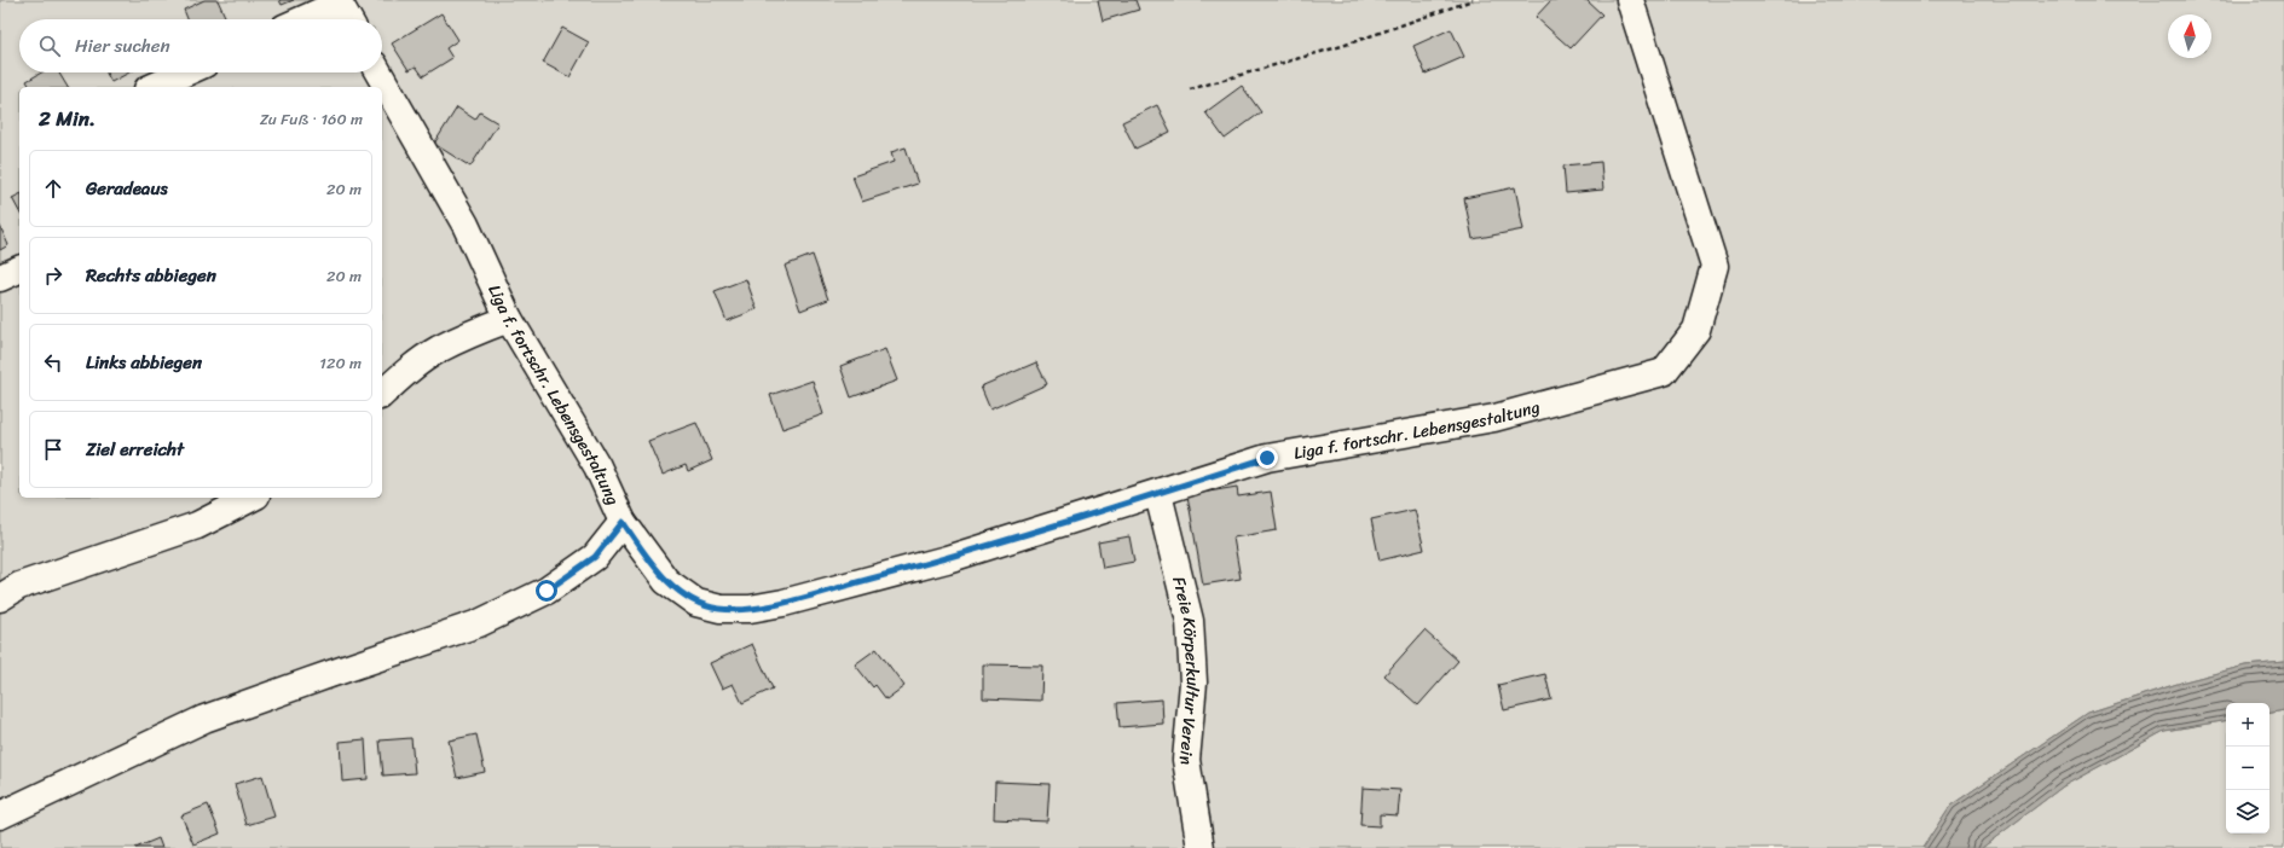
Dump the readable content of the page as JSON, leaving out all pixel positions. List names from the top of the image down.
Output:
{
  "streets": {
    "lane": ["Liga f. fortschr. Lebensgestaltung", "Freie Körperkultur Verein"]
  },
  "crossings": [
    ["Liga f. fortschr. Lebensgestaltung", "Freie Körperkultur Verein"]
  ],
  "north": "top",
  "page": {
    "search": "Hier suchen",
    "heading": ["2 Min.", "Zu Fuß · 160 m"],
    "list": [
      ["Geradeaus", "20 m"],
      ["Rechts abbiegen", "20 m"],
      ["Links abbiegen", "120 m"],
      "Ziel erreicht"
    ],
    "map_buttons": ["+", "−"]
  }
}
